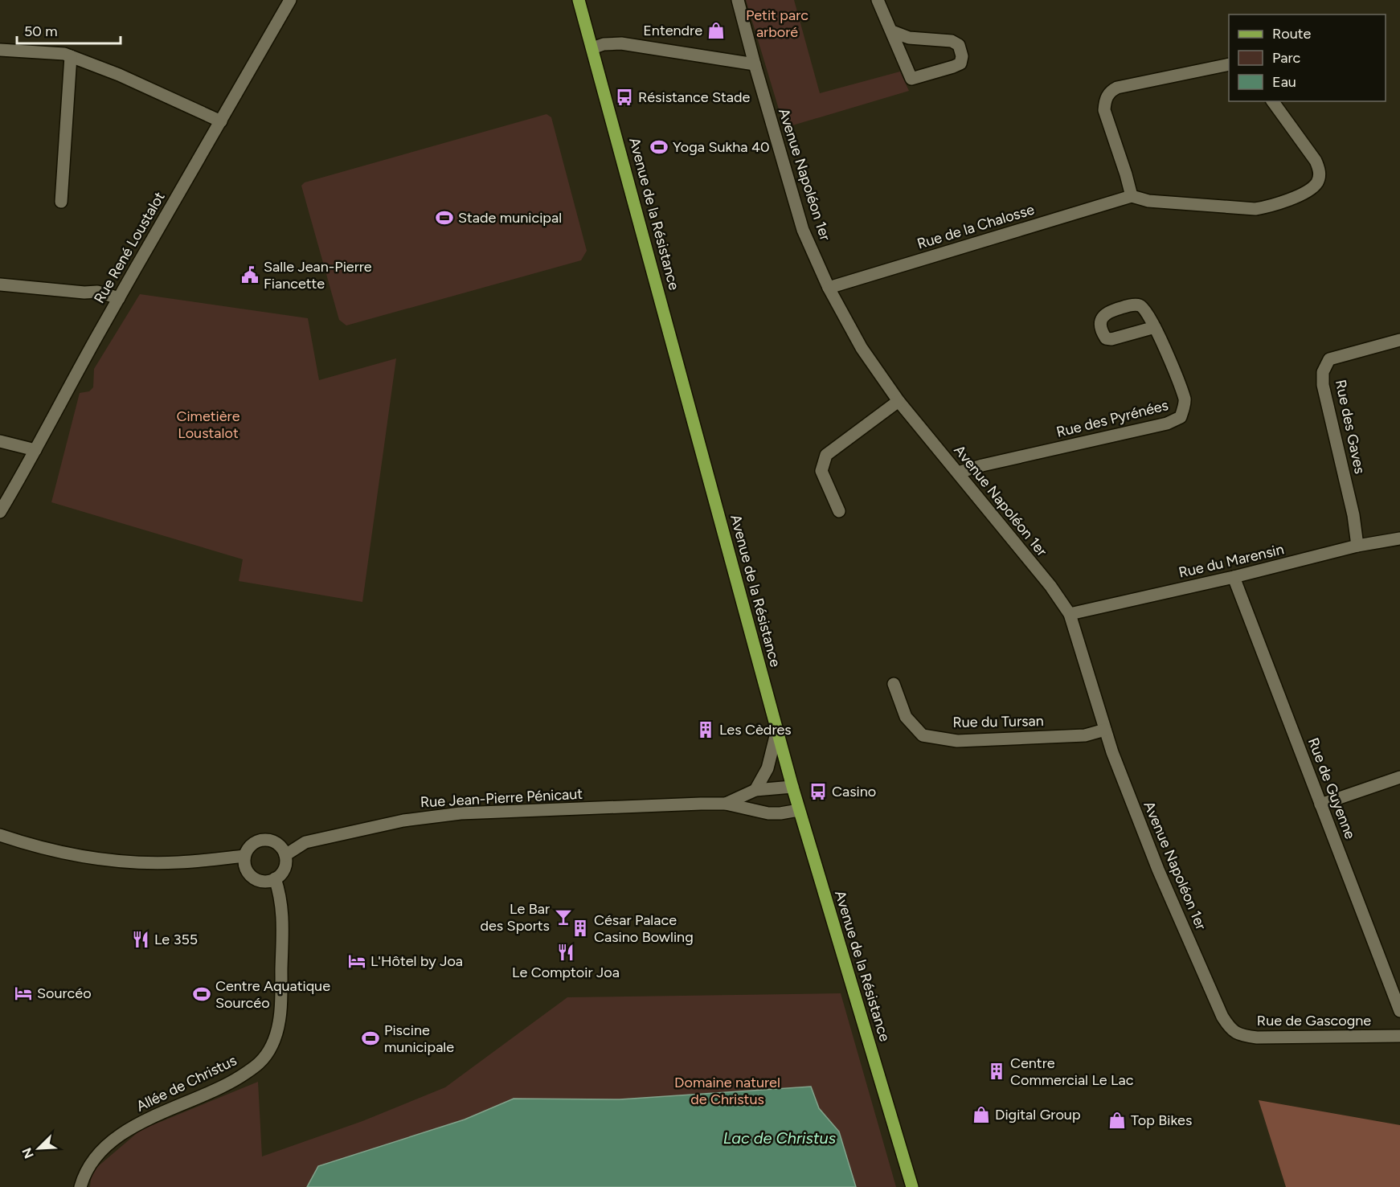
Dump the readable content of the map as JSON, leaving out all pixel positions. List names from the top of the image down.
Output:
{
  "streets": {
    "main road": ["Avenue de la Résistance"],
    "street": [
      "Avenue Napoléon 1er",
      "Rue de la Chalosse",
      "Rue René Loustalot",
      "Rue des Pyrénées",
      "Rue des Gaves",
      "Rue du Marensin",
      "Rue du Tursan",
      "Rue de Guyenne",
      "Rue Jean-Pierre Pénicaut",
      "Rue de Gascogne",
      "Allée de Christus"
    ]
  },
  "crossings": [
    ["Avenue Napoléon 1er", "Rue de la Chalosse"],
    ["Avenue Napoléon 1er", "Rue des Pyrénées"],
    ["Avenue Napoléon 1er", "Rue du Marensin"],
    ["Avenue Napoléon 1er", "Rue du Tursan"],
    ["Avenue Napoléon 1er", "Rue de Gascogne"],
    ["Avenue de la Résistance", "Rue Jean-Pierre Pénicaut"],
    ["Rue des Gaves", "Rue du Marensin"],
    ["Rue du Marensin", "Rue de Guyenne"],
    ["Rue Jean-Pierre Pénicaut", "Allée de Christus"]
  ],
  "water": ["Lac de Christus"],
  "parks": ["Petit parc arboré", "Cimetière Loustalot", "Domaine naturel de Christus"],
  "places": {
    "shop": ["Entendre", "Digital Group", "Top Bikes"],
    "bus stop": ["Résistance Stade", "Casino"],
    "sports": [
      "Yoga Sukha 40",
      "Stade municipal",
      "Centre Aquatique Sourcéo",
      "Piscine municipale"
    ],
    "public building": ["Salle Jean-Pierre Fiancette"],
    "building": ["Les Cèdres", "César Palace Casino Bowling", "Centre Commercial Le Lac"],
    "bar": ["Le Bar des Sports"],
    "restaurant": ["Le 355", "Le Comptoir Joa"],
    "hotel": ["L'Hôtel by Joa", "Sourcéo"]
  },
  "legend": ["Route", "Parc", "Eau"],
  "scale_bar": "50 m",
  "north": "bottom left"
}
